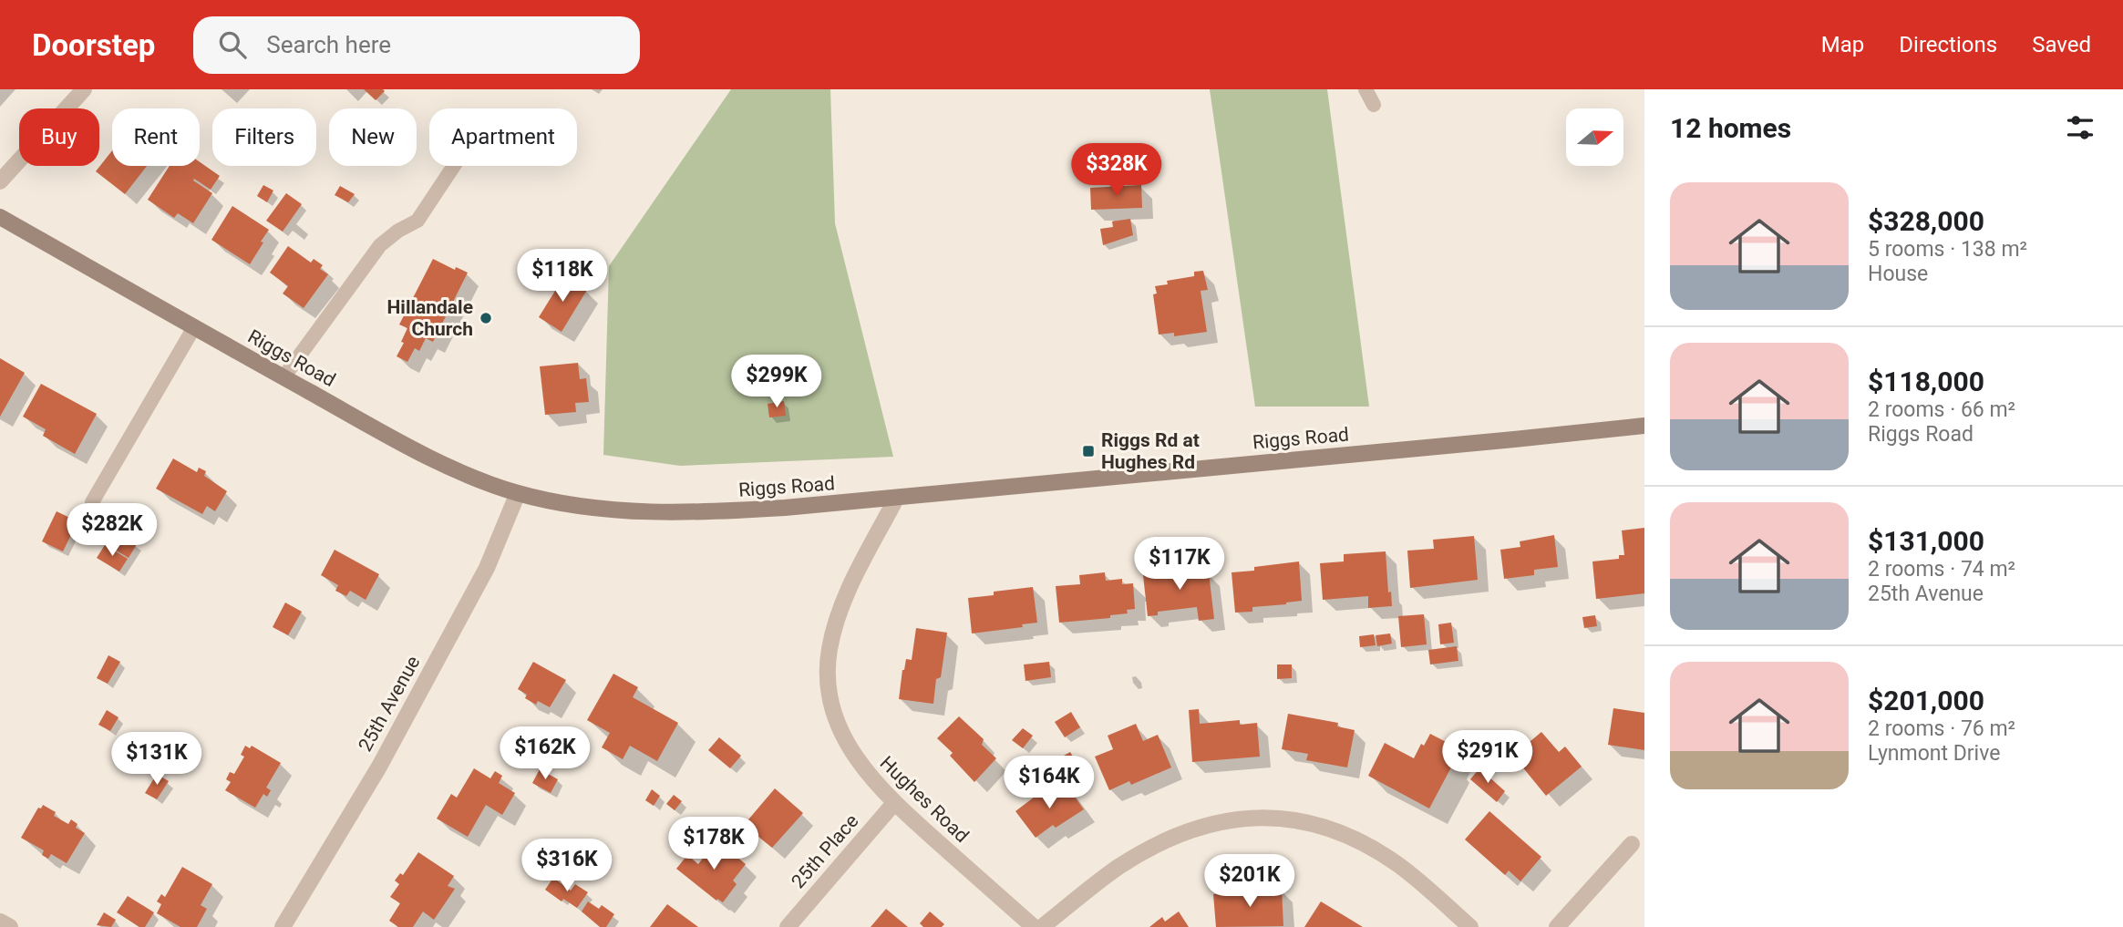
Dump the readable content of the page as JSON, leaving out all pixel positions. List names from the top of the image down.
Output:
{
  "streets": {
    "main road": ["Riggs Road"],
    "street": ["25th Avenue", "Hughes Road", "25th Place"]
  },
  "crossings": [
    ["Riggs Road", "25th Avenue"],
    ["Riggs Road", "Hughes Road"],
    ["Hughes Road", "25th Place"]
  ],
  "places": {
    "other": ["Hillandale Church"],
    "transit": ["Riggs Rd at Hughes Rd"]
  },
  "north": "right",
  "page": {
    "header": "Doorstep",
    "search": "Search here",
    "nav": ["Map", "Directions", "Saved"],
    "heading": "12 homes",
    "chip": [
      "Buy",
      "Rent",
      "Filters",
      "New",
      "Apartment"
    ],
    "price": [
      "$328K",
      "$118K",
      "$299K",
      "$282K",
      "$117K",
      "$162K",
      "$291K",
      "$131K",
      "$164K",
      "$178K",
      "$316K",
      "$201K"
    ],
    "list": [
      {
        "name": "$328,000",
        "note": "5 rooms · 138 m² · House"
      },
      {
        "name": "$118,000",
        "note": "2 rooms · 66 m² · Riggs Road"
      },
      {
        "name": "$131,000",
        "note": "2 rooms · 74 m² · 25th Avenue"
      },
      {
        "name": "$201,000",
        "note": "2 rooms · 76 m² · Lynmont Drive"
      }
    ]
  }
}
